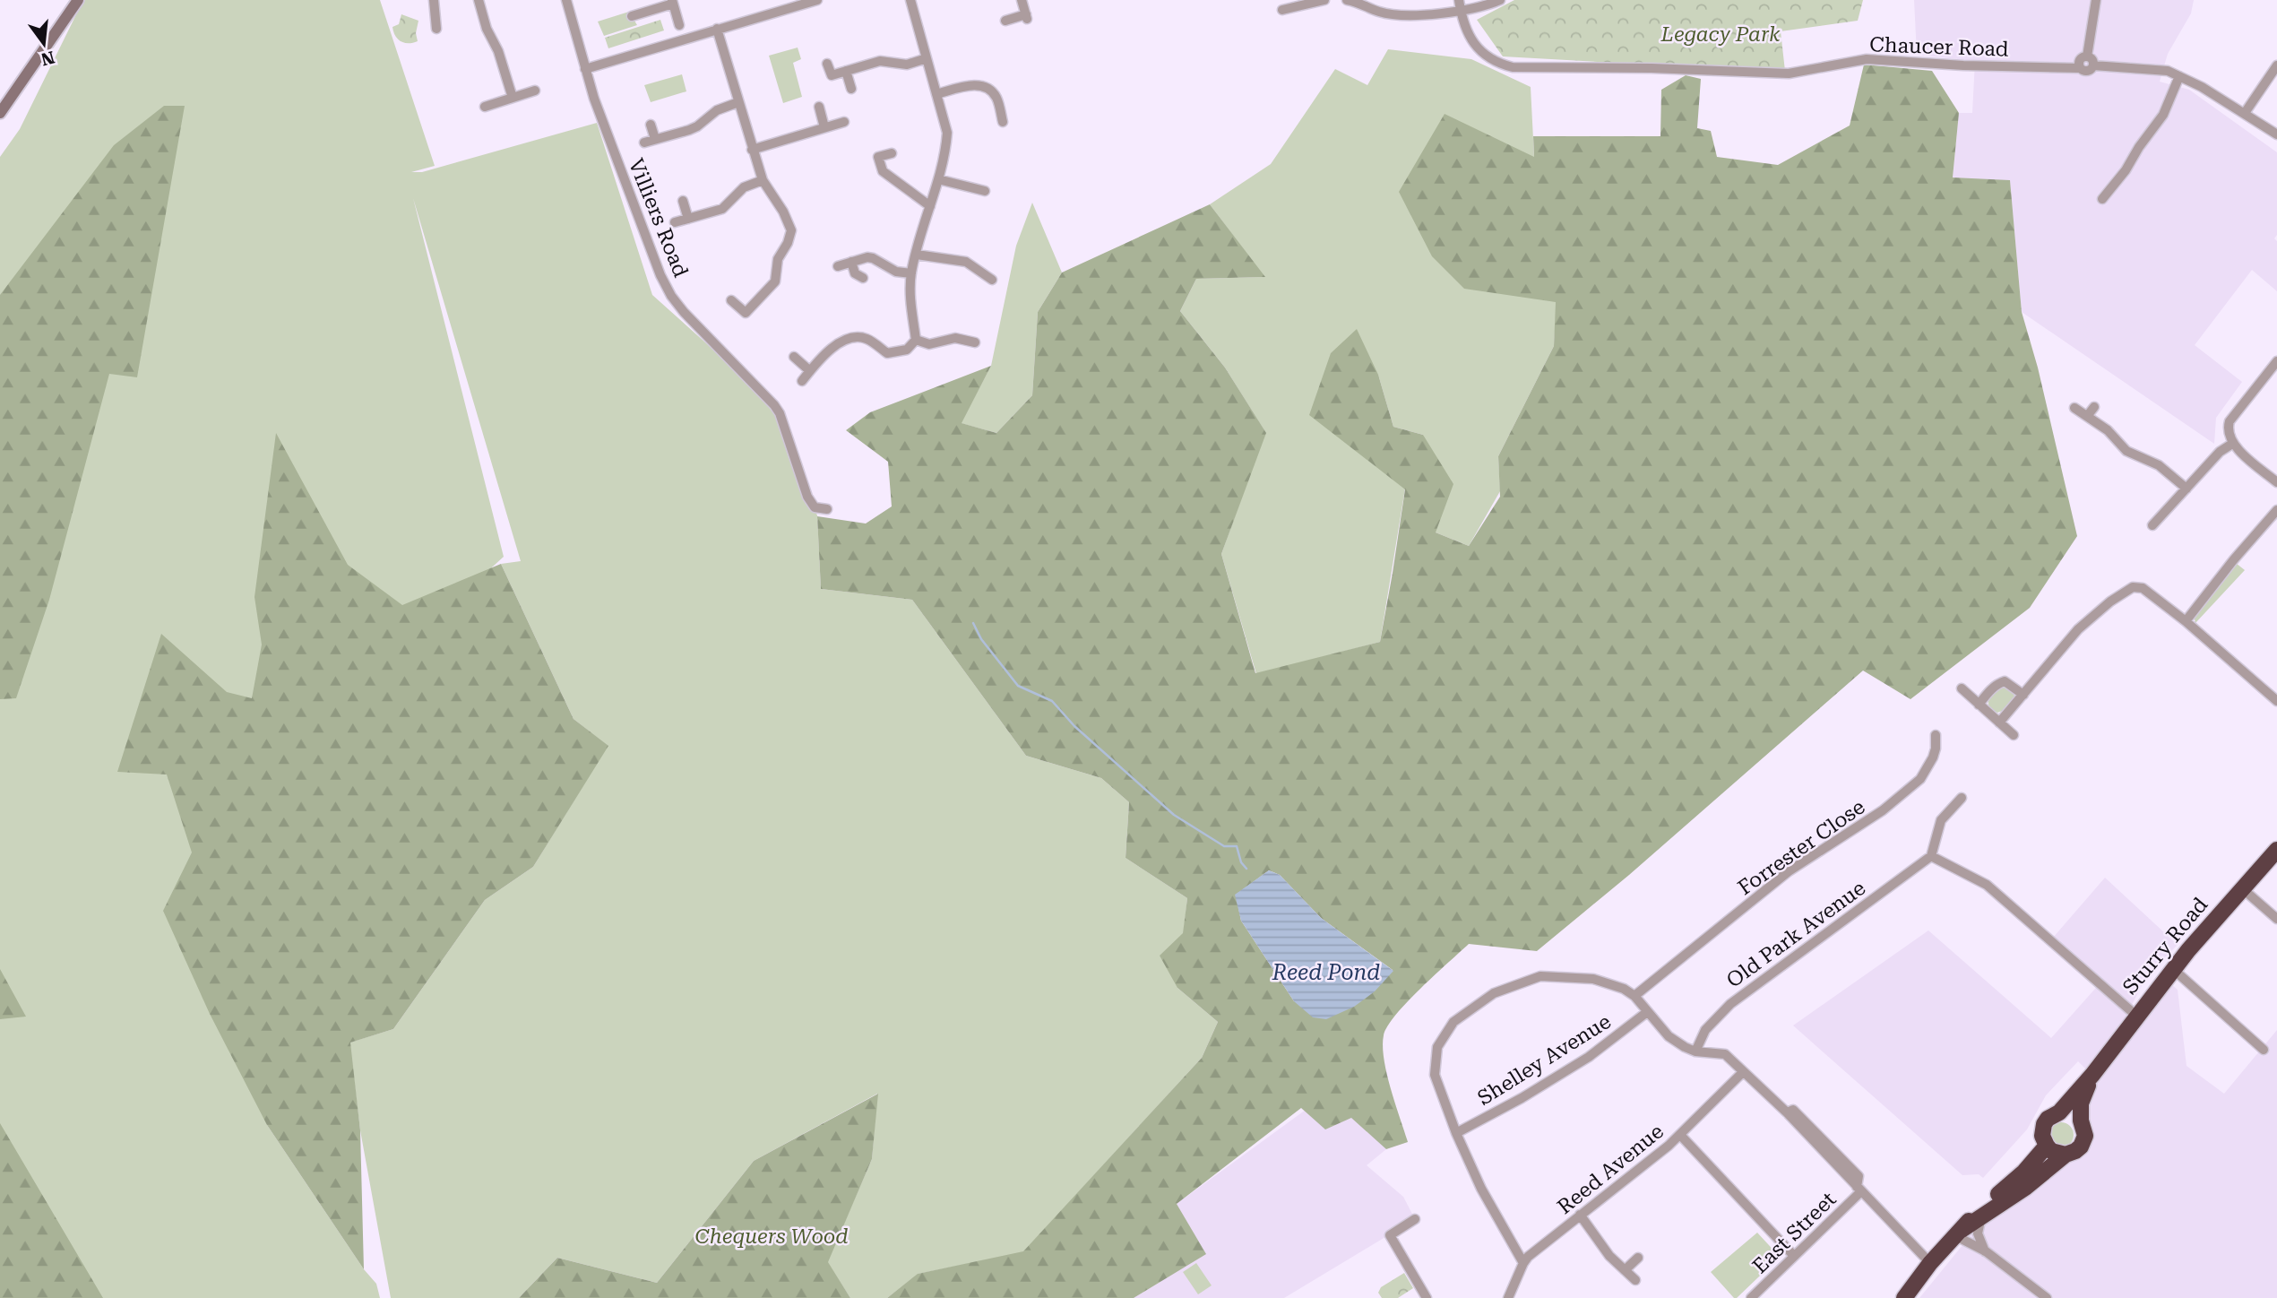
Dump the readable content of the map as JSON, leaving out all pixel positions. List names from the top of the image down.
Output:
{
  "streets": {
    "highway": ["Sturry Road"],
    "street": [
      "Chaucer Road",
      "Villiers Road",
      "Forrester Close",
      "Old Park Avenue",
      "Shelley Avenue",
      "Reed Avenue",
      "East Street"
    ]
  },
  "water": ["Reed Pond"],
  "parks": ["Legacy Park", "Chequers Wood"],
  "north": "bottom"
}
